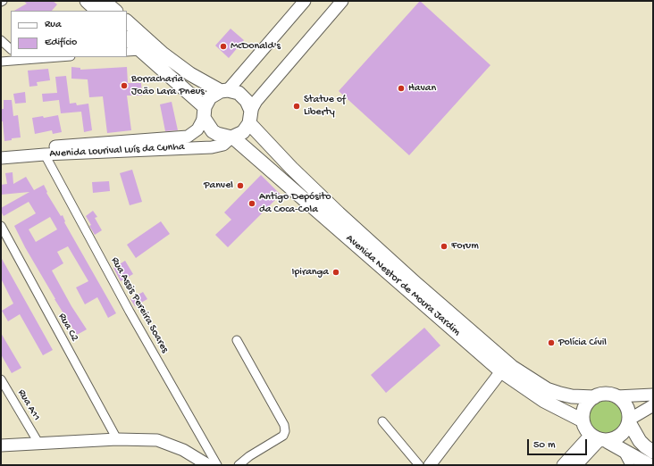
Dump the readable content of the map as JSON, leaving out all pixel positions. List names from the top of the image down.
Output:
{
  "streets": {
    "main road": ["Avenida Nestor de Moura Jardim"],
    "street": [
      "Avenida Lourival Luís da Cunha",
      "Rua Assis Pereira Soares",
      "Rua C2",
      "Rua A11"
    ]
  },
  "crossings": [
    ["Avenida Lourival Luís da Cunha", "Avenida Nestor de Moura Jardim"],
    ["Avenida Lourival Luís da Cunha", "Rua Assis Pereira Soares"]
  ],
  "places": [
    "McDonald's",
    "Borracharia João Lara Pneus",
    "Havan",
    "Statue of Liberty",
    "Panvel",
    "Antigo Depósito da Coca-Cola",
    "Forum",
    "Ipiranga",
    "Polícia Cívil"
  ],
  "legend": ["Rua", "Edifício"],
  "scale_bar": "50 m"
}
